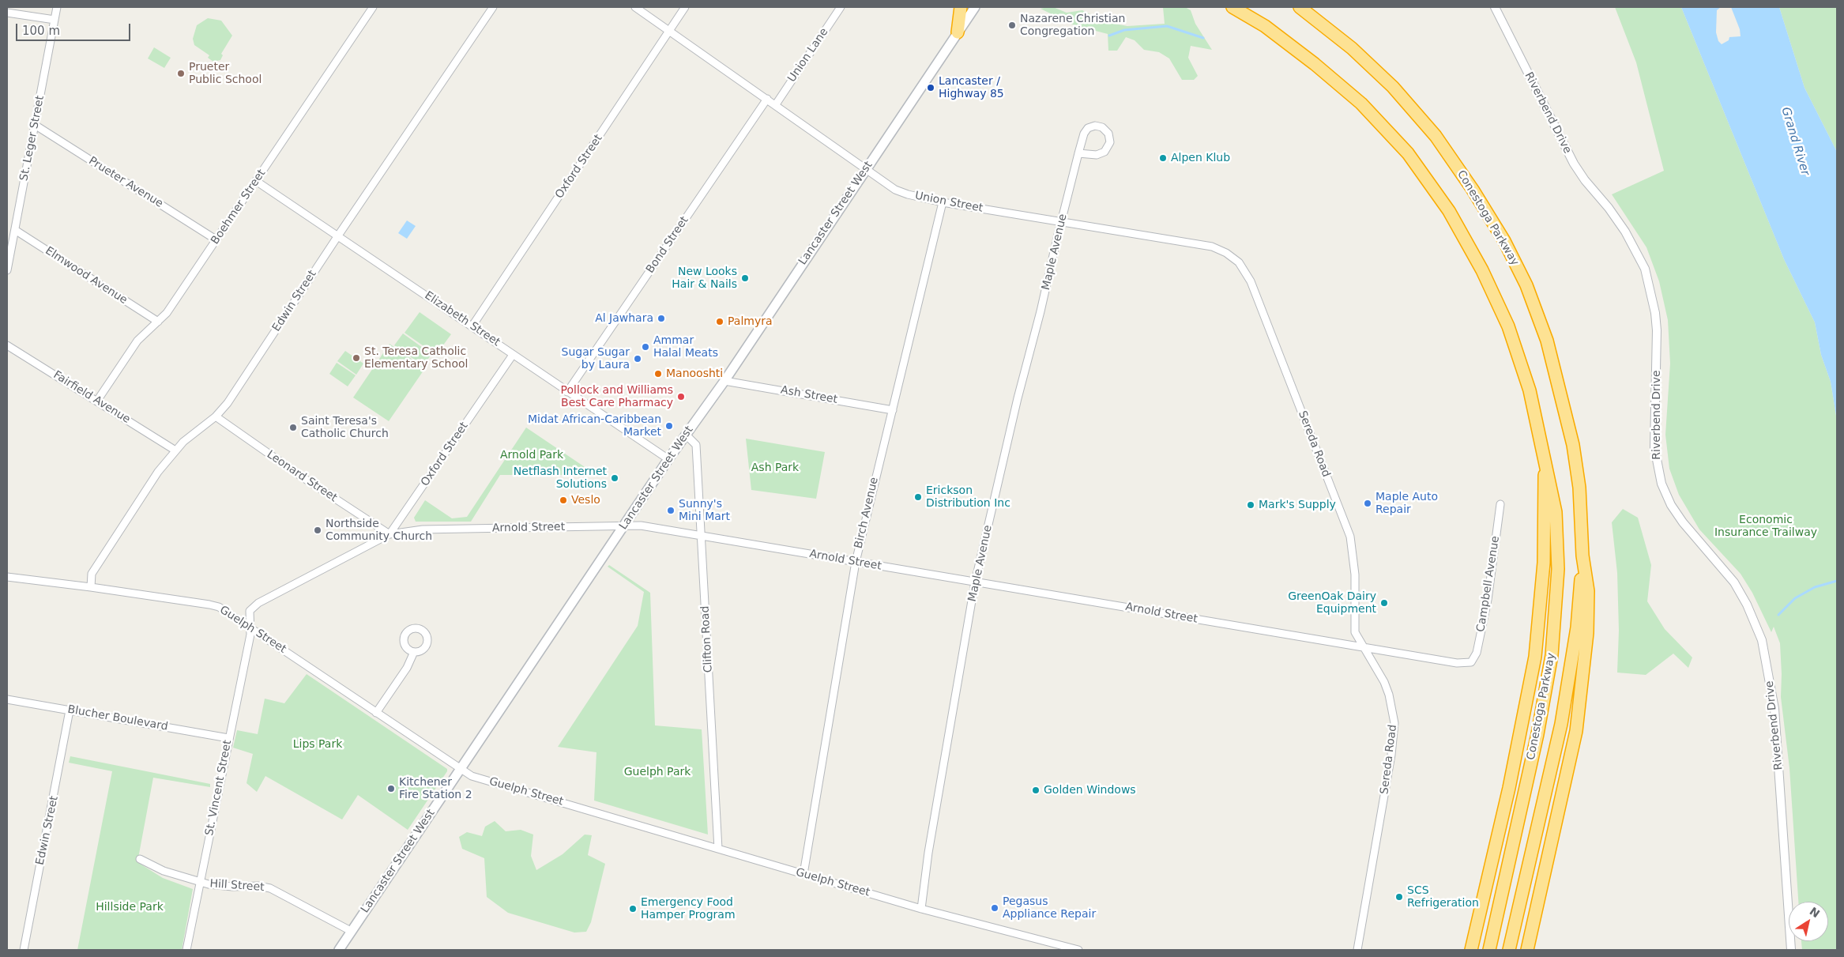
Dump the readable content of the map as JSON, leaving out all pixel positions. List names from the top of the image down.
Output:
{
  "streets": {
    "highway": ["Conestoga Parkway"],
    "main road": ["Lancaster Street West"],
    "street": [
      "Union Lane",
      "Riverbend Drive",
      "St. Leger Street",
      "Oxford Street",
      "Prueter Avenue",
      "Union Street",
      "Boehmer Street",
      "Bond Street",
      "Maple Avenue",
      "Elmwood Avenue",
      "Edwin Street",
      "Elizabeth Street",
      "Ash Street",
      "Fairfield Avenue",
      "Sereda Road",
      "Leonard Street",
      "Birch Avenue",
      "Arnold Street",
      "Campbell Avenue",
      "Guelph Street",
      "Clifton Road",
      "Blucher Boulevard",
      "St. Vincent Street",
      "Hill Street"
    ]
  },
  "crossings": [
    ["Union Lane", "Union Street"],
    ["St. Leger Street", "Prueter Avenue"],
    ["St. Leger Street", "Elmwood Avenue"],
    ["Oxford Street", "Union Street"],
    ["Oxford Street", "Elizabeth Street"],
    ["Oxford Street", "Leonard Street"],
    ["Oxford Street", "Arnold Street"],
    ["Prueter Avenue", "Boehmer Street"],
    ["Union Street", "Lancaster Street West"],
    ["Union Street", "Bond Street"],
    ["Union Street", "Maple Avenue"],
    ["Union Street", "Sereda Road"],
    ["Union Street", "Birch Avenue"],
    ["Boehmer Street", "Elmwood Avenue"],
    ["Boehmer Street", "Elizabeth Street"],
    ["Boehmer Street", "Fairfield Avenue"],
    ["Lancaster Street West", "Elizabeth Street"],
    ["Lancaster Street West", "Ash Street"],
    ["Lancaster Street West", "Arnold Street"],
    ["Lancaster Street West", "Guelph Street"],
    ["Lancaster Street West", "Clifton Road"],
    ["Lancaster Street West", "Hill Street"],
    ["Bond Street", "Elizabeth Street"],
    ["Maple Avenue", "Arnold Street"],
    ["Maple Avenue", "Guelph Street"],
    ["Edwin Street", "Elizabeth Street"],
    ["Edwin Street", "Fairfield Avenue"],
    ["Edwin Street", "Leonard Street"],
    ["Edwin Street", "Guelph Street"],
    ["Edwin Street", "Blucher Boulevard"],
    ["Ash Street", "Birch Avenue"],
    ["Sereda Road", "Arnold Street"],
    ["Leonard Street", "Arnold Street"],
    ["Birch Avenue", "Arnold Street"],
    ["Birch Avenue", "Guelph Street"],
    ["Arnold Street", "Campbell Avenue"],
    ["Arnold Street", "Guelph Street"],
    ["Arnold Street", "Clifton Road"],
    ["Arnold Street", "St. Vincent Street"],
    ["Guelph Street", "Clifton Road"],
    ["Guelph Street", "St. Vincent Street"],
    ["Blucher Boulevard", "St. Vincent Street"],
    ["St. Vincent Street", "Hill Street"]
  ],
  "water": ["Grand River"],
  "parks": [
    "Arnold Park",
    "Ash Park",
    "Economic Insurance Trailway",
    "Lips Park",
    "Guelph Park",
    "Hillside Park"
  ],
  "places": [
    "Nazarene Christian Congregation",
    "Prueter Public School",
    "Lancaster / Highway 85",
    "Alpen Klub",
    "New Looks Hair & Nails",
    "Al Jawhara",
    "Palmyra",
    "Ammar Halal Meats",
    "St. Teresa Catholic Elementary School",
    "Sugar Sugar by Laura",
    "Manooshti",
    "Pollock and Williams Best Care Pharmacy",
    "Midat African-Caribbean Market",
    "Saint Teresa's Catholic Church",
    "Netflash Internet Solutions",
    "Erickson Distribution Inc",
    "Veslo",
    "Maple Auto Repair",
    "Mark's Supply",
    "Sunny's Mini Mart",
    "Northside Community Church",
    "GreenOak Dairy Equipment",
    "Kitchener Fire Station 2",
    "Golden Windows",
    "SCS Refrigeration",
    "Pegasus Appliance Repair",
    "Emergency Food Hamper Program"
  ],
  "scale_bar": "100 m",
  "north": "top right"
}
